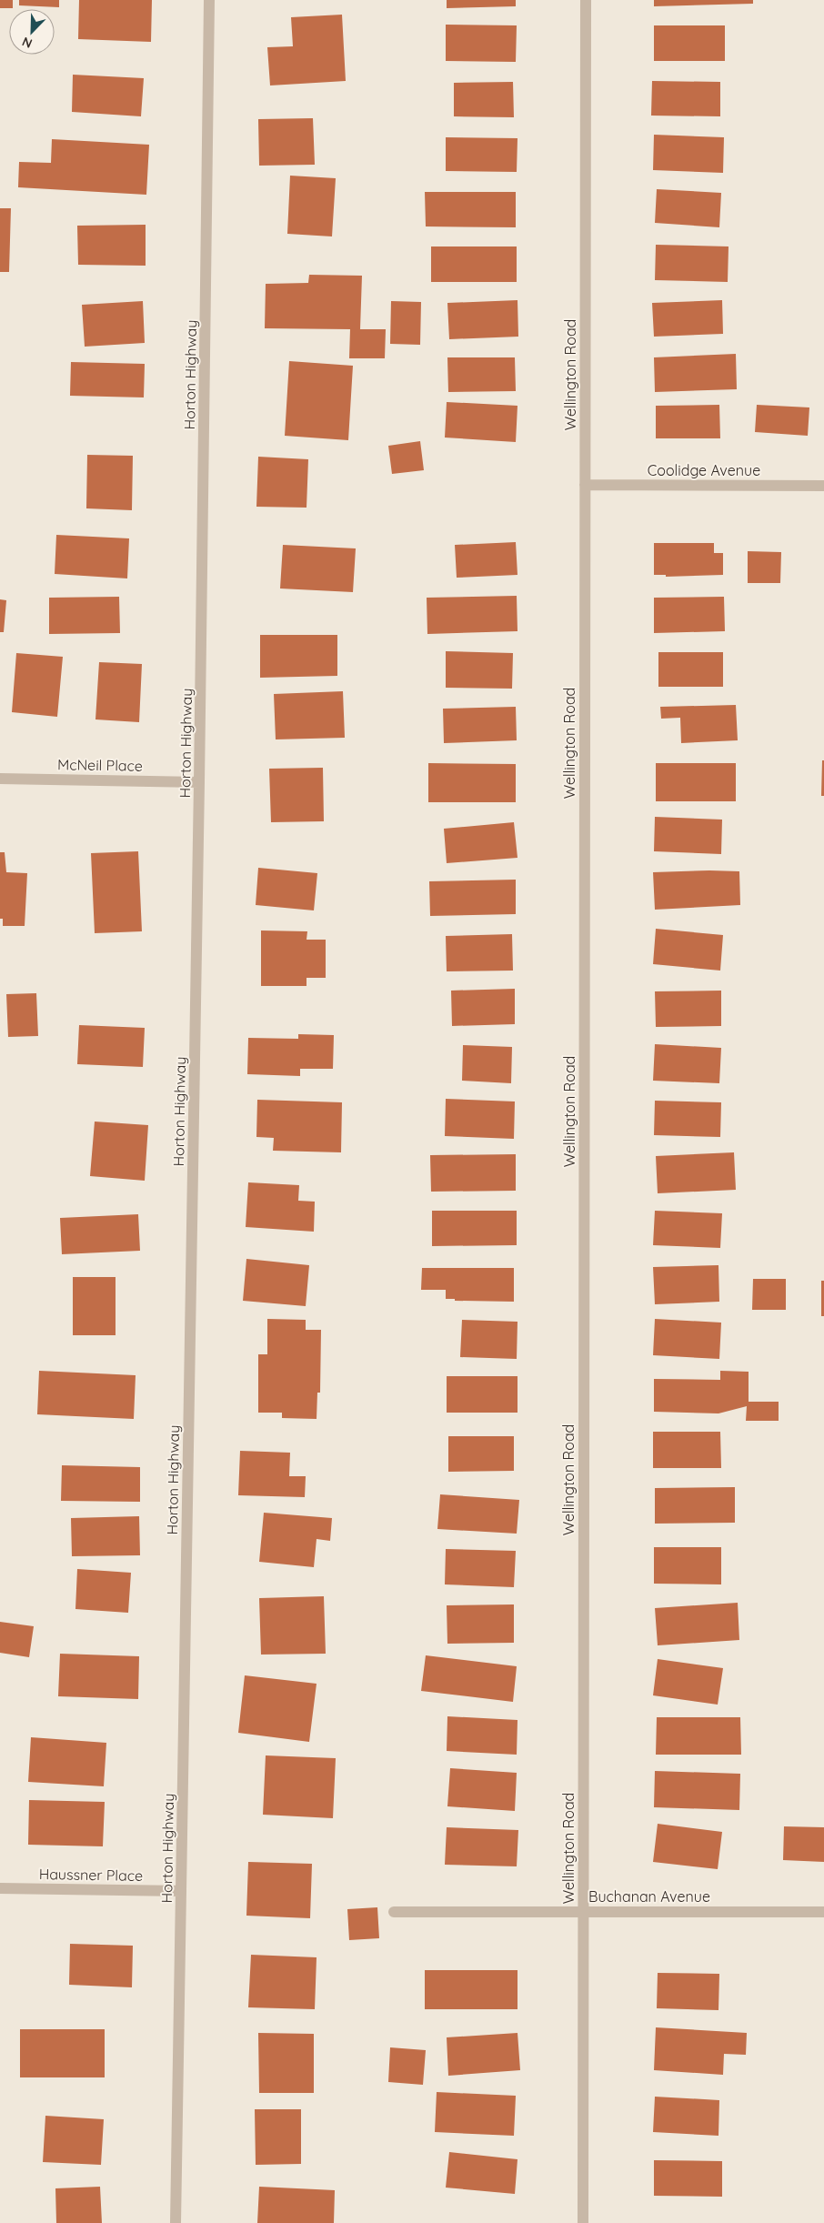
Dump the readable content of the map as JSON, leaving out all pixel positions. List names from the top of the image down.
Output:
{
  "streets": {
    "street": [
      "Horton Highway",
      "Wellington Road",
      "Coolidge Avenue",
      "McNeil Place",
      "Haussner Place",
      "Buchanan Avenue"
    ]
  },
  "crossings": [
    ["Horton Highway", "McNeil Place"],
    ["Horton Highway", "Haussner Place"],
    ["Wellington Road", "Coolidge Avenue"],
    ["Wellington Road", "Buchanan Avenue"]
  ],
  "north": "bottom left"
}
